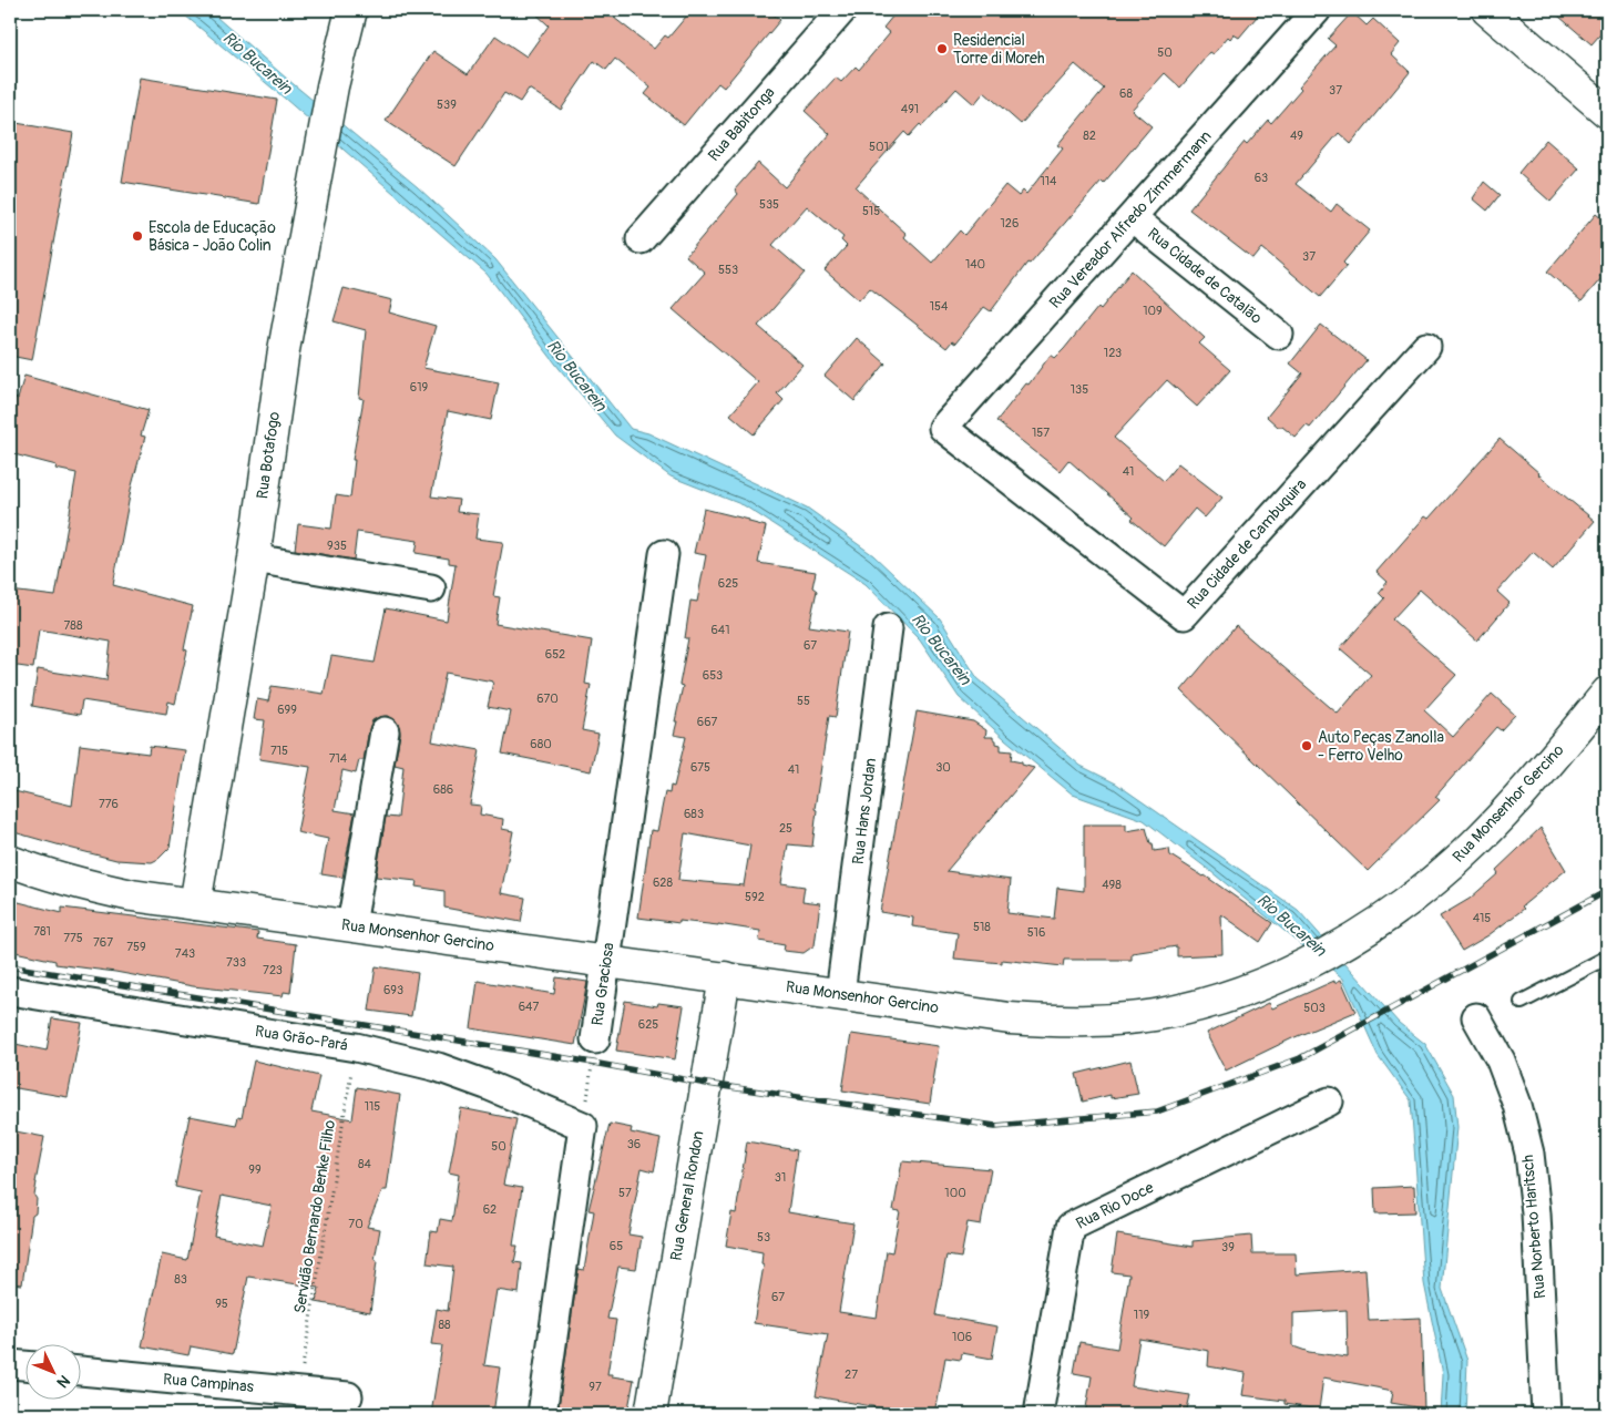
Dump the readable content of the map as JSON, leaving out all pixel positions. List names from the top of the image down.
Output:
{
  "streets": {
    "main road": ["Rua Botafogo", "Rua Monsenhor Gercino", "Rua General Rondon"],
    "street": [
      "Rua Babitonga",
      "Rua Vereador Alfredo Zimmermann",
      "Rua Cidade de Catalão",
      "Rua Cidade de Cambuquira",
      "Rua Hans Jordan",
      "Rua Graciosa",
      "Rua Grão-Pará",
      "Rua Rio Doce",
      "Rua Norberto Haritsch",
      "Rua Campinas"
    ],
    "path": ["Servidão Bernardo Benke Filho"]
  },
  "crossings": [
    ["Rua Vereador Alfredo Zimmermann", "Rua Cidade de Catalão"],
    ["Rua Vereador Alfredo Zimmermann", "Rua Cidade de Cambuquira"],
    ["Rua Botafogo", "Rua Monsenhor Gercino"],
    ["Rua Monsenhor Gercino", "Rua Hans Jordan"],
    ["Rua Monsenhor Gercino", "Rua Graciosa"],
    ["Rua Monsenhor Gercino", "Rua General Rondon"],
    ["Rua Graciosa", "Rua Grão-Pará"],
    ["Rua Grão-Pará", "Servidão Bernardo Benke Filho"],
    ["Servidão Bernardo Benke Filho", "Rua Campinas"]
  ],
  "water": ["Rio Bucarein"],
  "places": ["Residencial Torre di Moreh", "Escola de Educação Básica - João Colin", "Auto Peças Zanolla - Ferro Velho"],
  "house_numbers": [
    "50",
    "37",
    "68",
    "539",
    "491",
    "82",
    "49",
    "501",
    "63",
    "114",
    "535",
    "515",
    "126",
    "37",
    "140",
    "553",
    "154",
    "109",
    "123",
    "619",
    "135",
    "157",
    "41",
    "935",
    "625",
    "788",
    "641",
    "67",
    "652",
    "653",
    "670",
    "55",
    "699",
    "667",
    "680",
    "715",
    "714",
    "675",
    "30",
    "41",
    "686",
    "776",
    "683",
    "25",
    "628",
    "498",
    "592",
    "415",
    "518",
    "781",
    "516",
    "775",
    "767",
    "759",
    "743",
    "733",
    "723",
    "693",
    "647",
    "503",
    "625",
    "115",
    "36",
    "50",
    "84",
    "99",
    "31",
    "57",
    "100",
    "62",
    "70",
    "53",
    "65",
    "39",
    "83",
    "67",
    "95",
    "119",
    "88",
    "106",
    "27",
    "97"
  ],
  "north": "bottom right"
}
